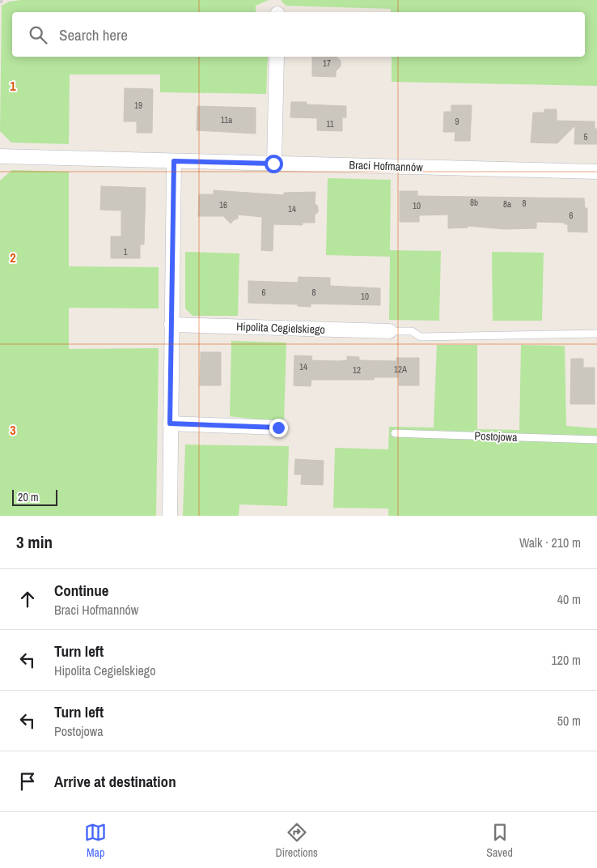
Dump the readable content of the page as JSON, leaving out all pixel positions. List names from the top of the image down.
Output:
{
  "streets": {
    "street": ["Braci Hofmannów", "Hipolita Cegielskiego"],
    "lane": ["Postojowa"]
  },
  "house_numbers": [
    "17",
    "19",
    "11a",
    "9",
    "11",
    "5",
    "8b",
    "8",
    "8a",
    "16",
    "10",
    "14",
    "6",
    "1",
    "6",
    "8",
    "10",
    "14",
    "12A",
    "12"
  ],
  "scale_bar": "20 m",
  "page": {
    "search": "Search here",
    "scale": "20 m",
    "heading": ["3 min", "Walk · 210 m"],
    "list": [
      ["Continue", "Braci Hofmannów", "40 m"],
      ["Turn left", "Hipolita Cegielskiego", "120 m"],
      ["Turn left", "Postojowa", "50 m"],
      "Arrive at destination"
    ],
    "nav": ["Map", "Directions", "Saved"]
  },
  "grid": {
    "rows": ["1", "2", "3"]
  }
}
